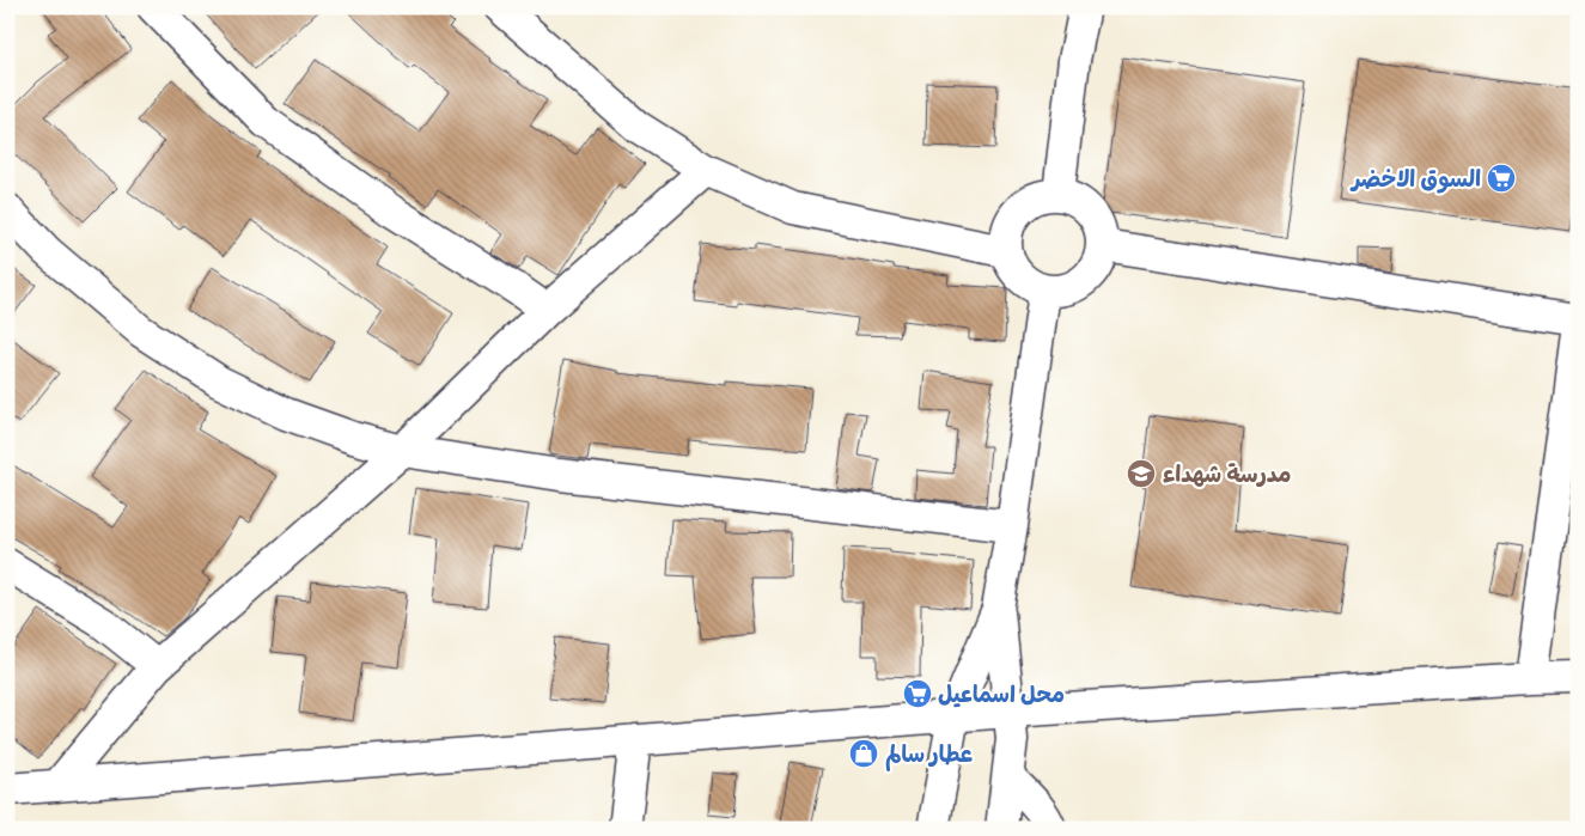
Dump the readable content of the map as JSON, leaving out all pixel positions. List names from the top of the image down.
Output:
{
  "places": {
    "supermarket": ["السوق الاخضر", "محل اسماعيل"],
    "school or university": ["مدرسة شهداء"],
    "shop": ["عطار سالم"]
  }
}
